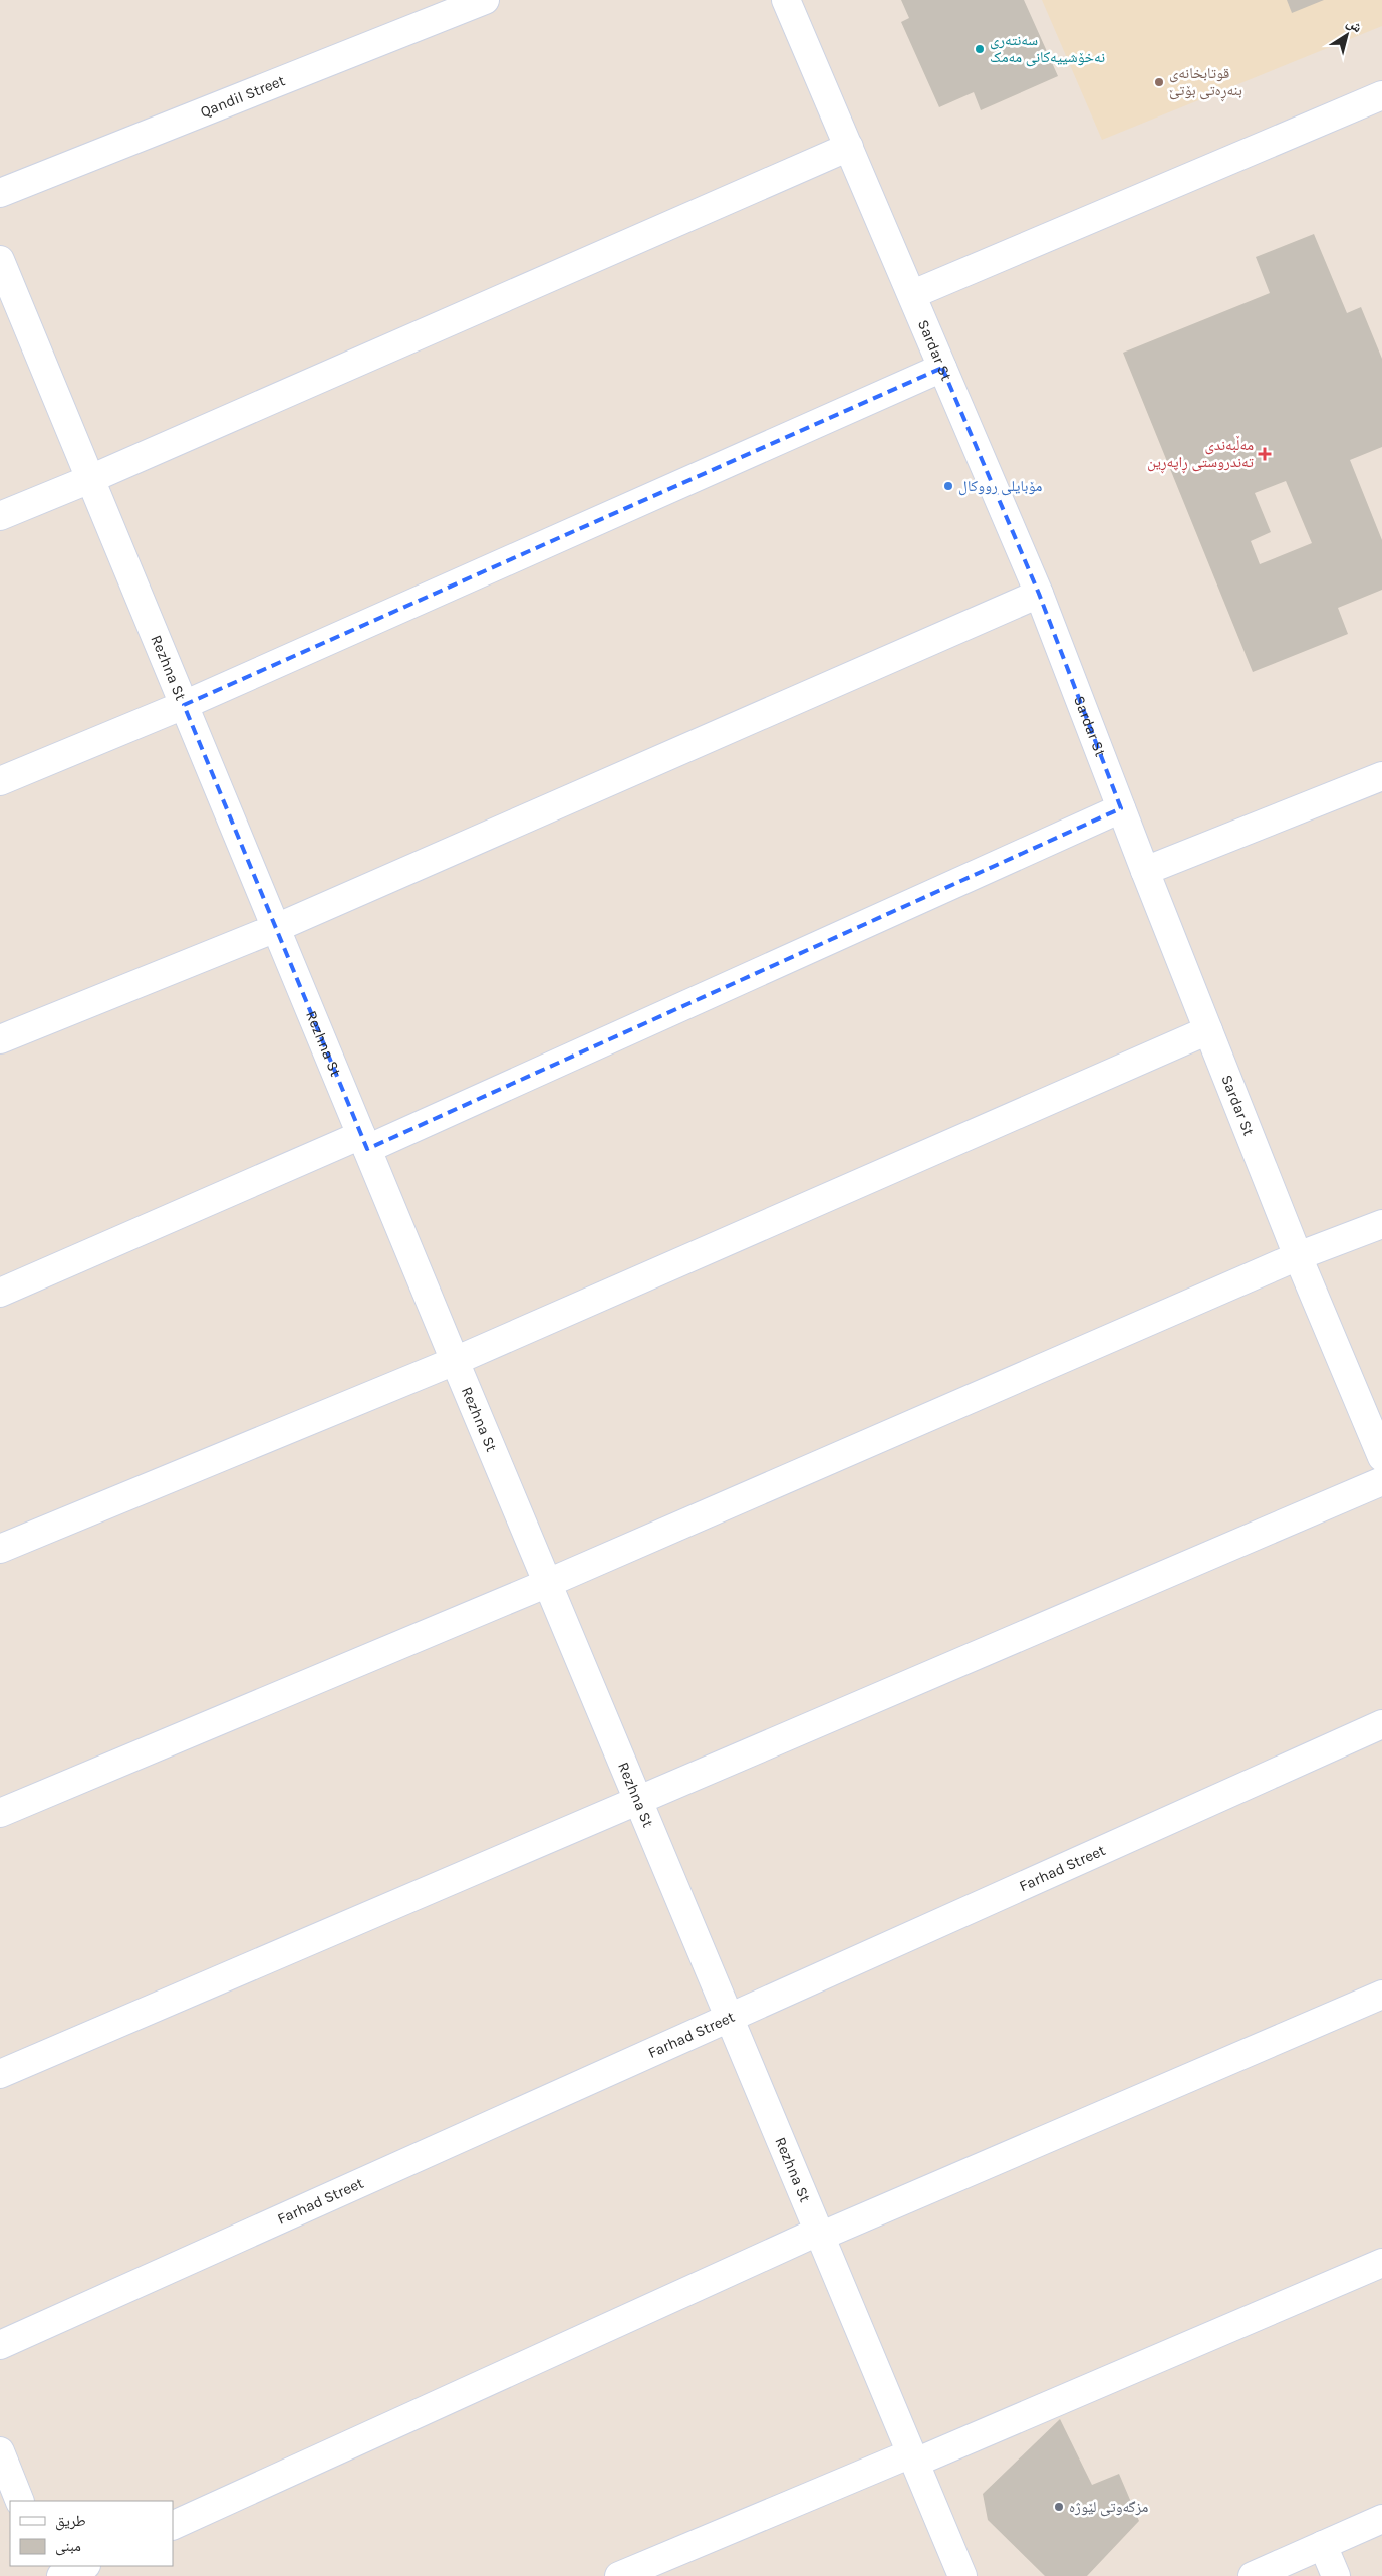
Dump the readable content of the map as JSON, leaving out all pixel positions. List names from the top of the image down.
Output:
{
  "streets": {
    "street": [
      "Qandil Street",
      "Sardar St",
      "Rezhna St",
      "Farhad Street"
    ]
  },
  "crossings": [
    ["Rezhna St", "Farhad Street"]
  ],
  "places": {
    "other": [
      "سەنتەری نەخۆشییەکانی مەمک",
      "قوتابخانەی بنەڕەتی بۆتێ",
      "مۆبایلی رووکال",
      "مزگەوتی لێوژە"
    ],
    "health": ["مەڵبەندی تەندروستی ڕاپەڕین"]
  },
  "legend": ["طريق", "مبنى"],
  "north": "top right"
}
